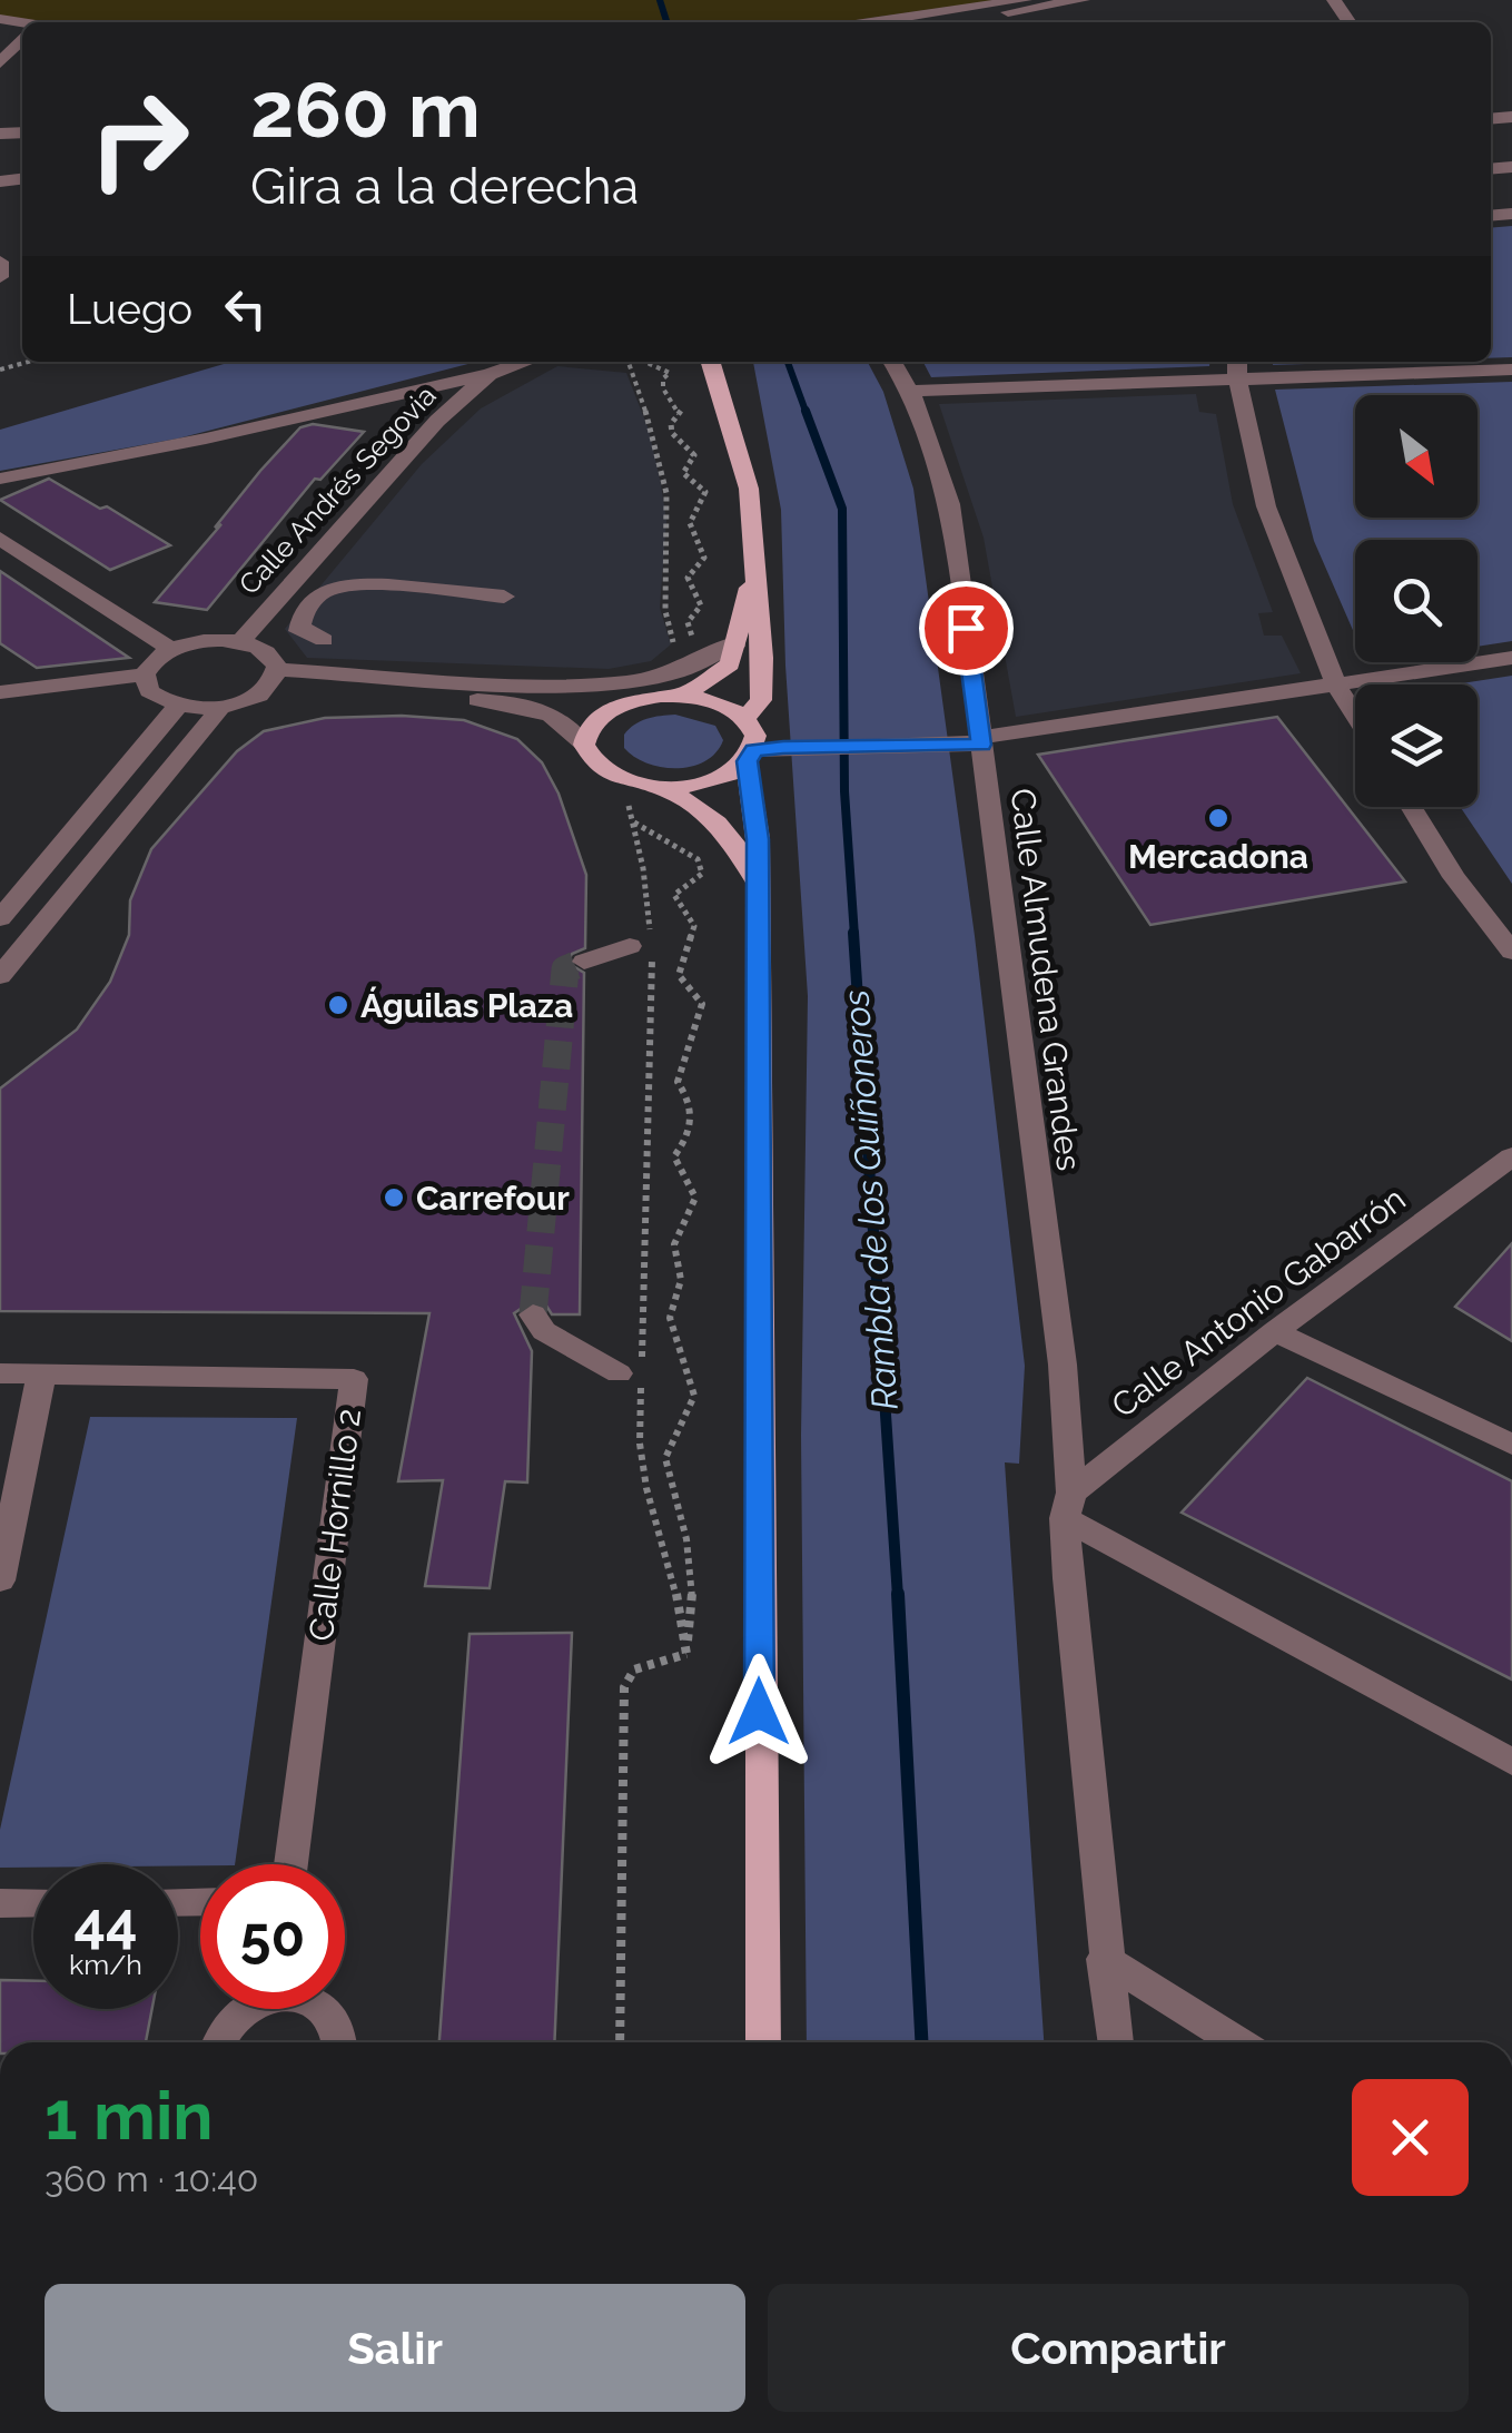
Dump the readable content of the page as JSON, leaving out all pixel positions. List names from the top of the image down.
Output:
{
  "streets": {
    "street": [
      "Calle Andrés Segovia",
      "Calle Almudena Grandes",
      "Calle Antonio Gabarrón",
      "Calle Hornillo 2"
    ]
  },
  "crossings": [
    ["Calle Almudena Grandes", "Calle Antonio Gabarrón"]
  ],
  "water": ["Rambla de los Quiñoneros"],
  "places": ["Mercadona", "Águilas Plaza", "Carrefour"],
  "north": "bottom right",
  "page": {
    "turn": ["260 m", "Gira a la derecha"],
    "then": "Luego",
    "speed": "44 km/h",
    "limit": "50",
    "heading": ["1 min", "360 m · 10:40"],
    "buttons": ["Salir", "Compartir"]
  }
}
